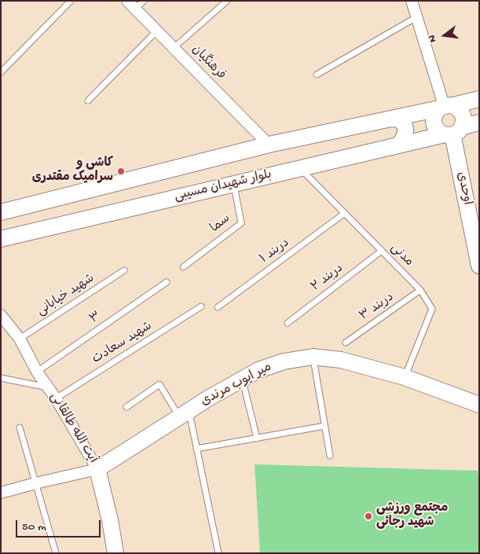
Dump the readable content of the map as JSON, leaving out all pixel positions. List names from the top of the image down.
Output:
{
  "streets": {
    "main road": [
      "بلوار شهیدان مسیبی",
      "اوحدی",
      "میر ایوب مرندی",
      "آیت الله طالقانی"
    ],
    "street": ["فرهنگیان"],
    "lane": [
      "سما",
      "دربند ۱",
      "مدنی",
      "دربند ۲",
      "شهید خیابانی",
      "دربند ۳",
      "۳",
      "شهید سعادت"
    ]
  },
  "crossings": [
    ["بلوار شهیدان مسیبی", "اوحدی"],
    ["بلوار شهیدان مسیبی", "سما"],
    ["بلوار شهیدان مسیبی", "مدنی"],
    ["دربند ۱", "مدنی"],
    ["مدنی", "دربند ۲"],
    ["مدنی", "دربند ۳"],
    ["مدنی", "میر ایوب مرندی"],
    ["شهید خیابانی", "آیت الله طالقانی"],
    ["۳", "آیت الله طالقانی"],
    ["شهید سعادت", "آیت الله طالقانی"],
    ["میر ایوب مرندی", "آیت الله طالقانی"]
  ],
  "places": ["کاشی و سرامیک مقتدری", "مجتمع ورزشی شهید رجائی"],
  "scale_bar": "50 m",
  "north": "left"
}
